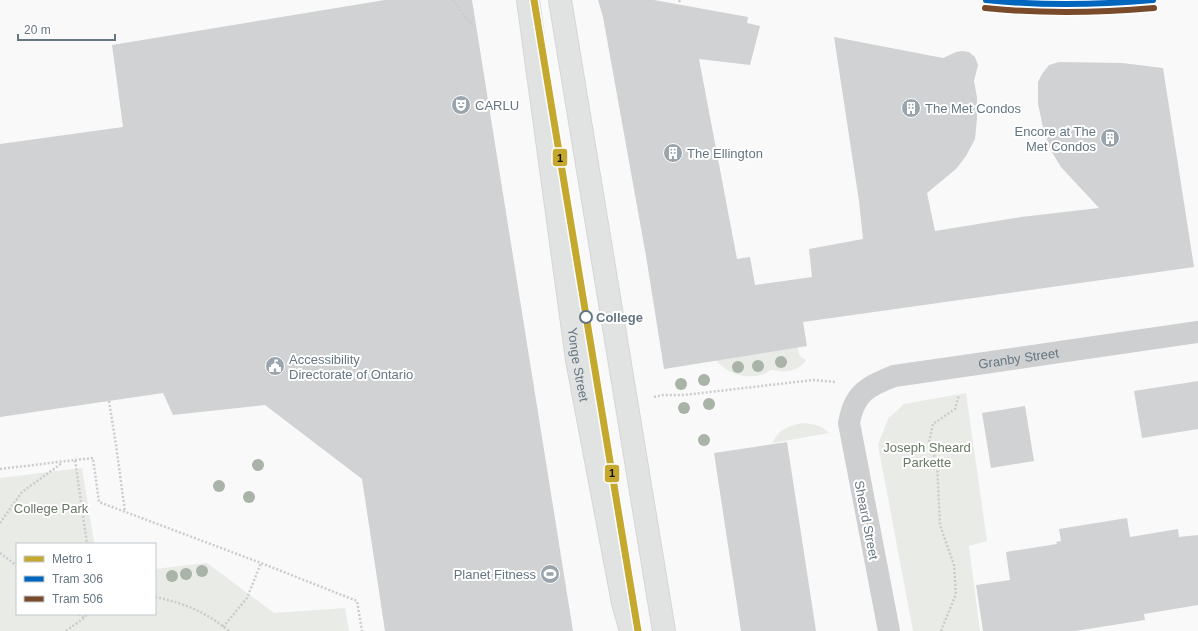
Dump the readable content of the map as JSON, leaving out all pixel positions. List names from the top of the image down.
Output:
{
  "streets": {
    "main road": ["Yonge Street"],
    "street": ["Granby Street", "Sheard Street"]
  },
  "crossings": [
    ["Granby Street", "Sheard Street"]
  ],
  "parks": ["Joseph Sheard Parkette", "College Park"],
  "places": {
    "theatre": ["CARLU"],
    "building": ["The Met Condos", "Encore at The Met Condos", "The Ellington"],
    "other": ["College"],
    "public building": ["Accessibility Directorate of Ontario"],
    "sports": ["Planet Fitness"]
  },
  "lines": ["metro line 1", "tram line 306", "tram line 506"],
  "legend": ["Metro 1", "Tram 306", "Tram 506"],
  "scale_bar": "20 m"
}
